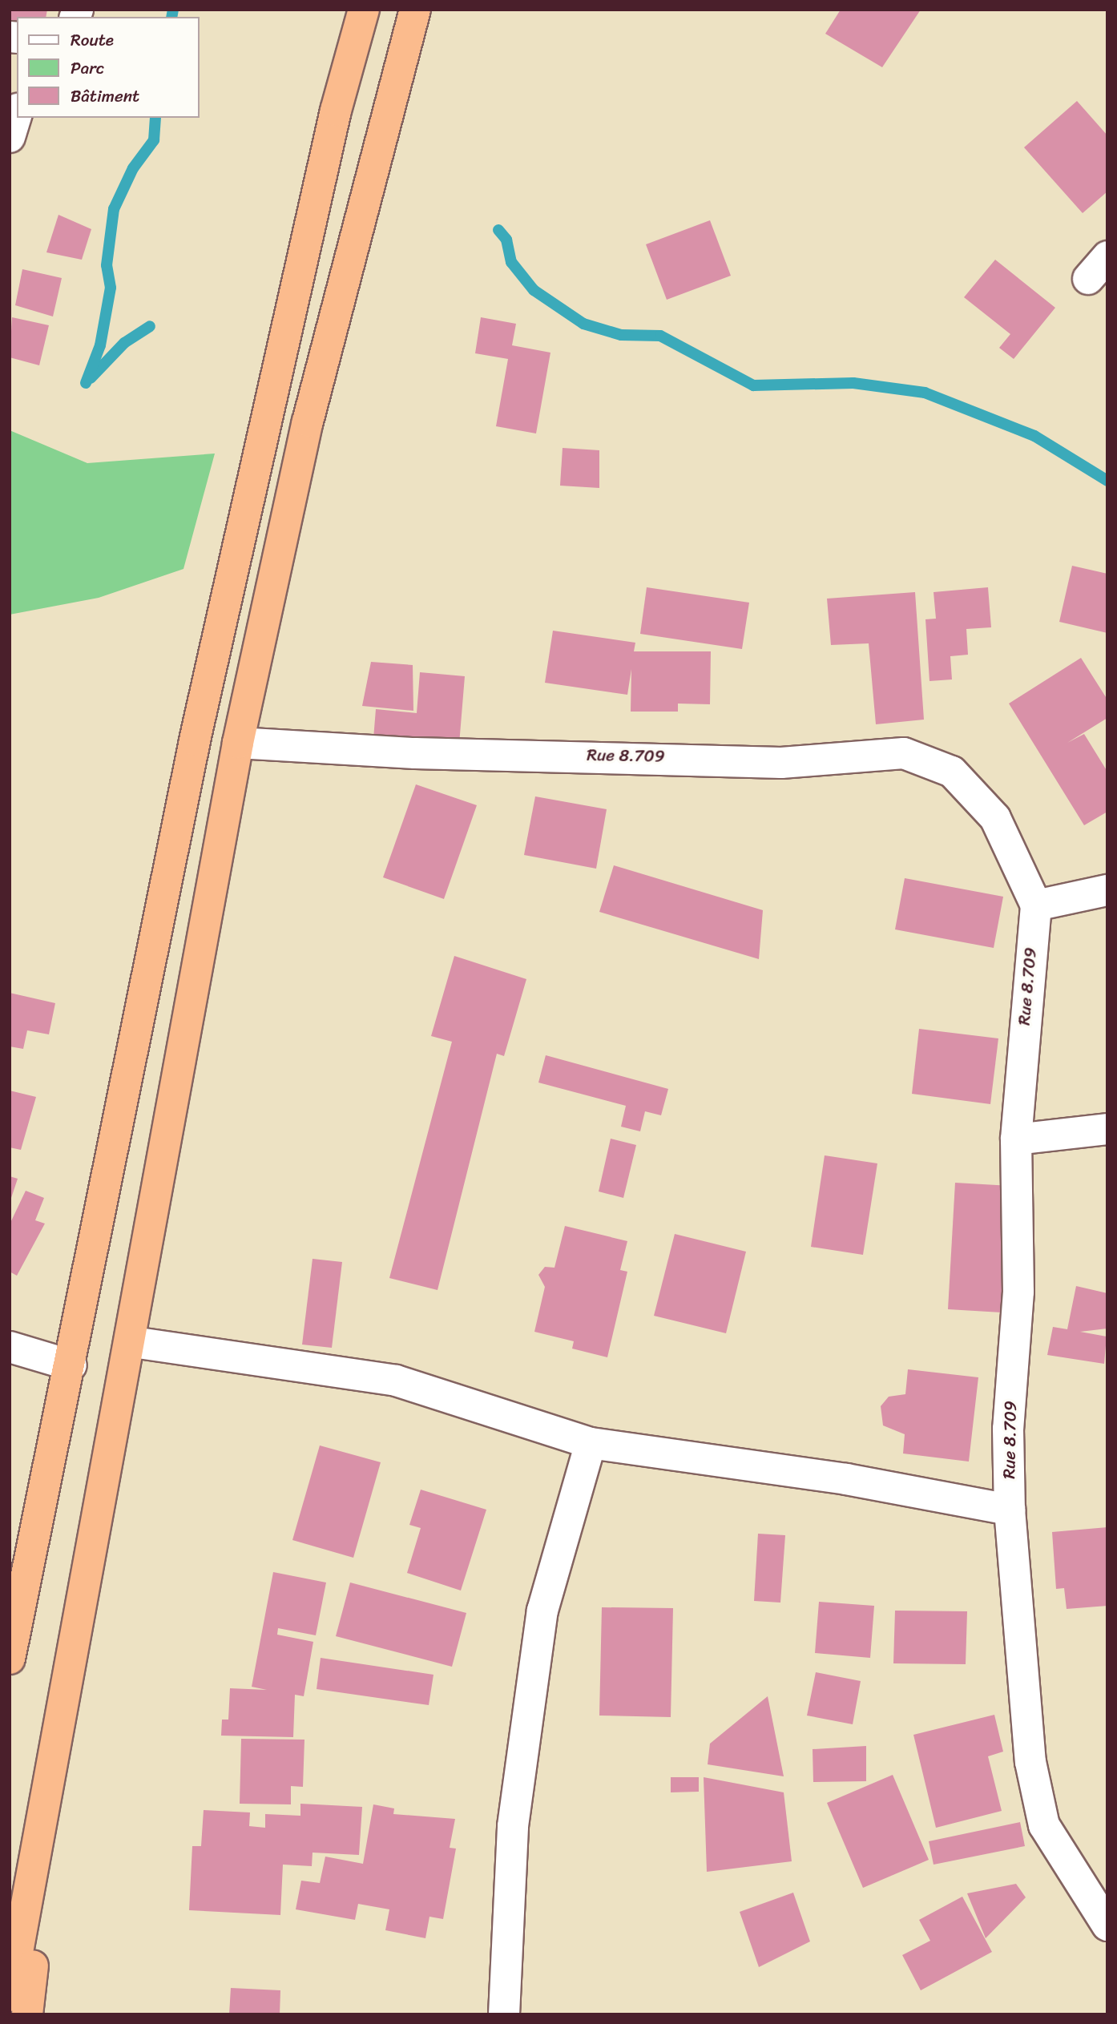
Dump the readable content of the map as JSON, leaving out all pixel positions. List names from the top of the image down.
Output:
{
  "streets": {
    "street": ["Rue 8.709"]
  },
  "legend": ["Route", "Parc", "Bâtiment"]
}
